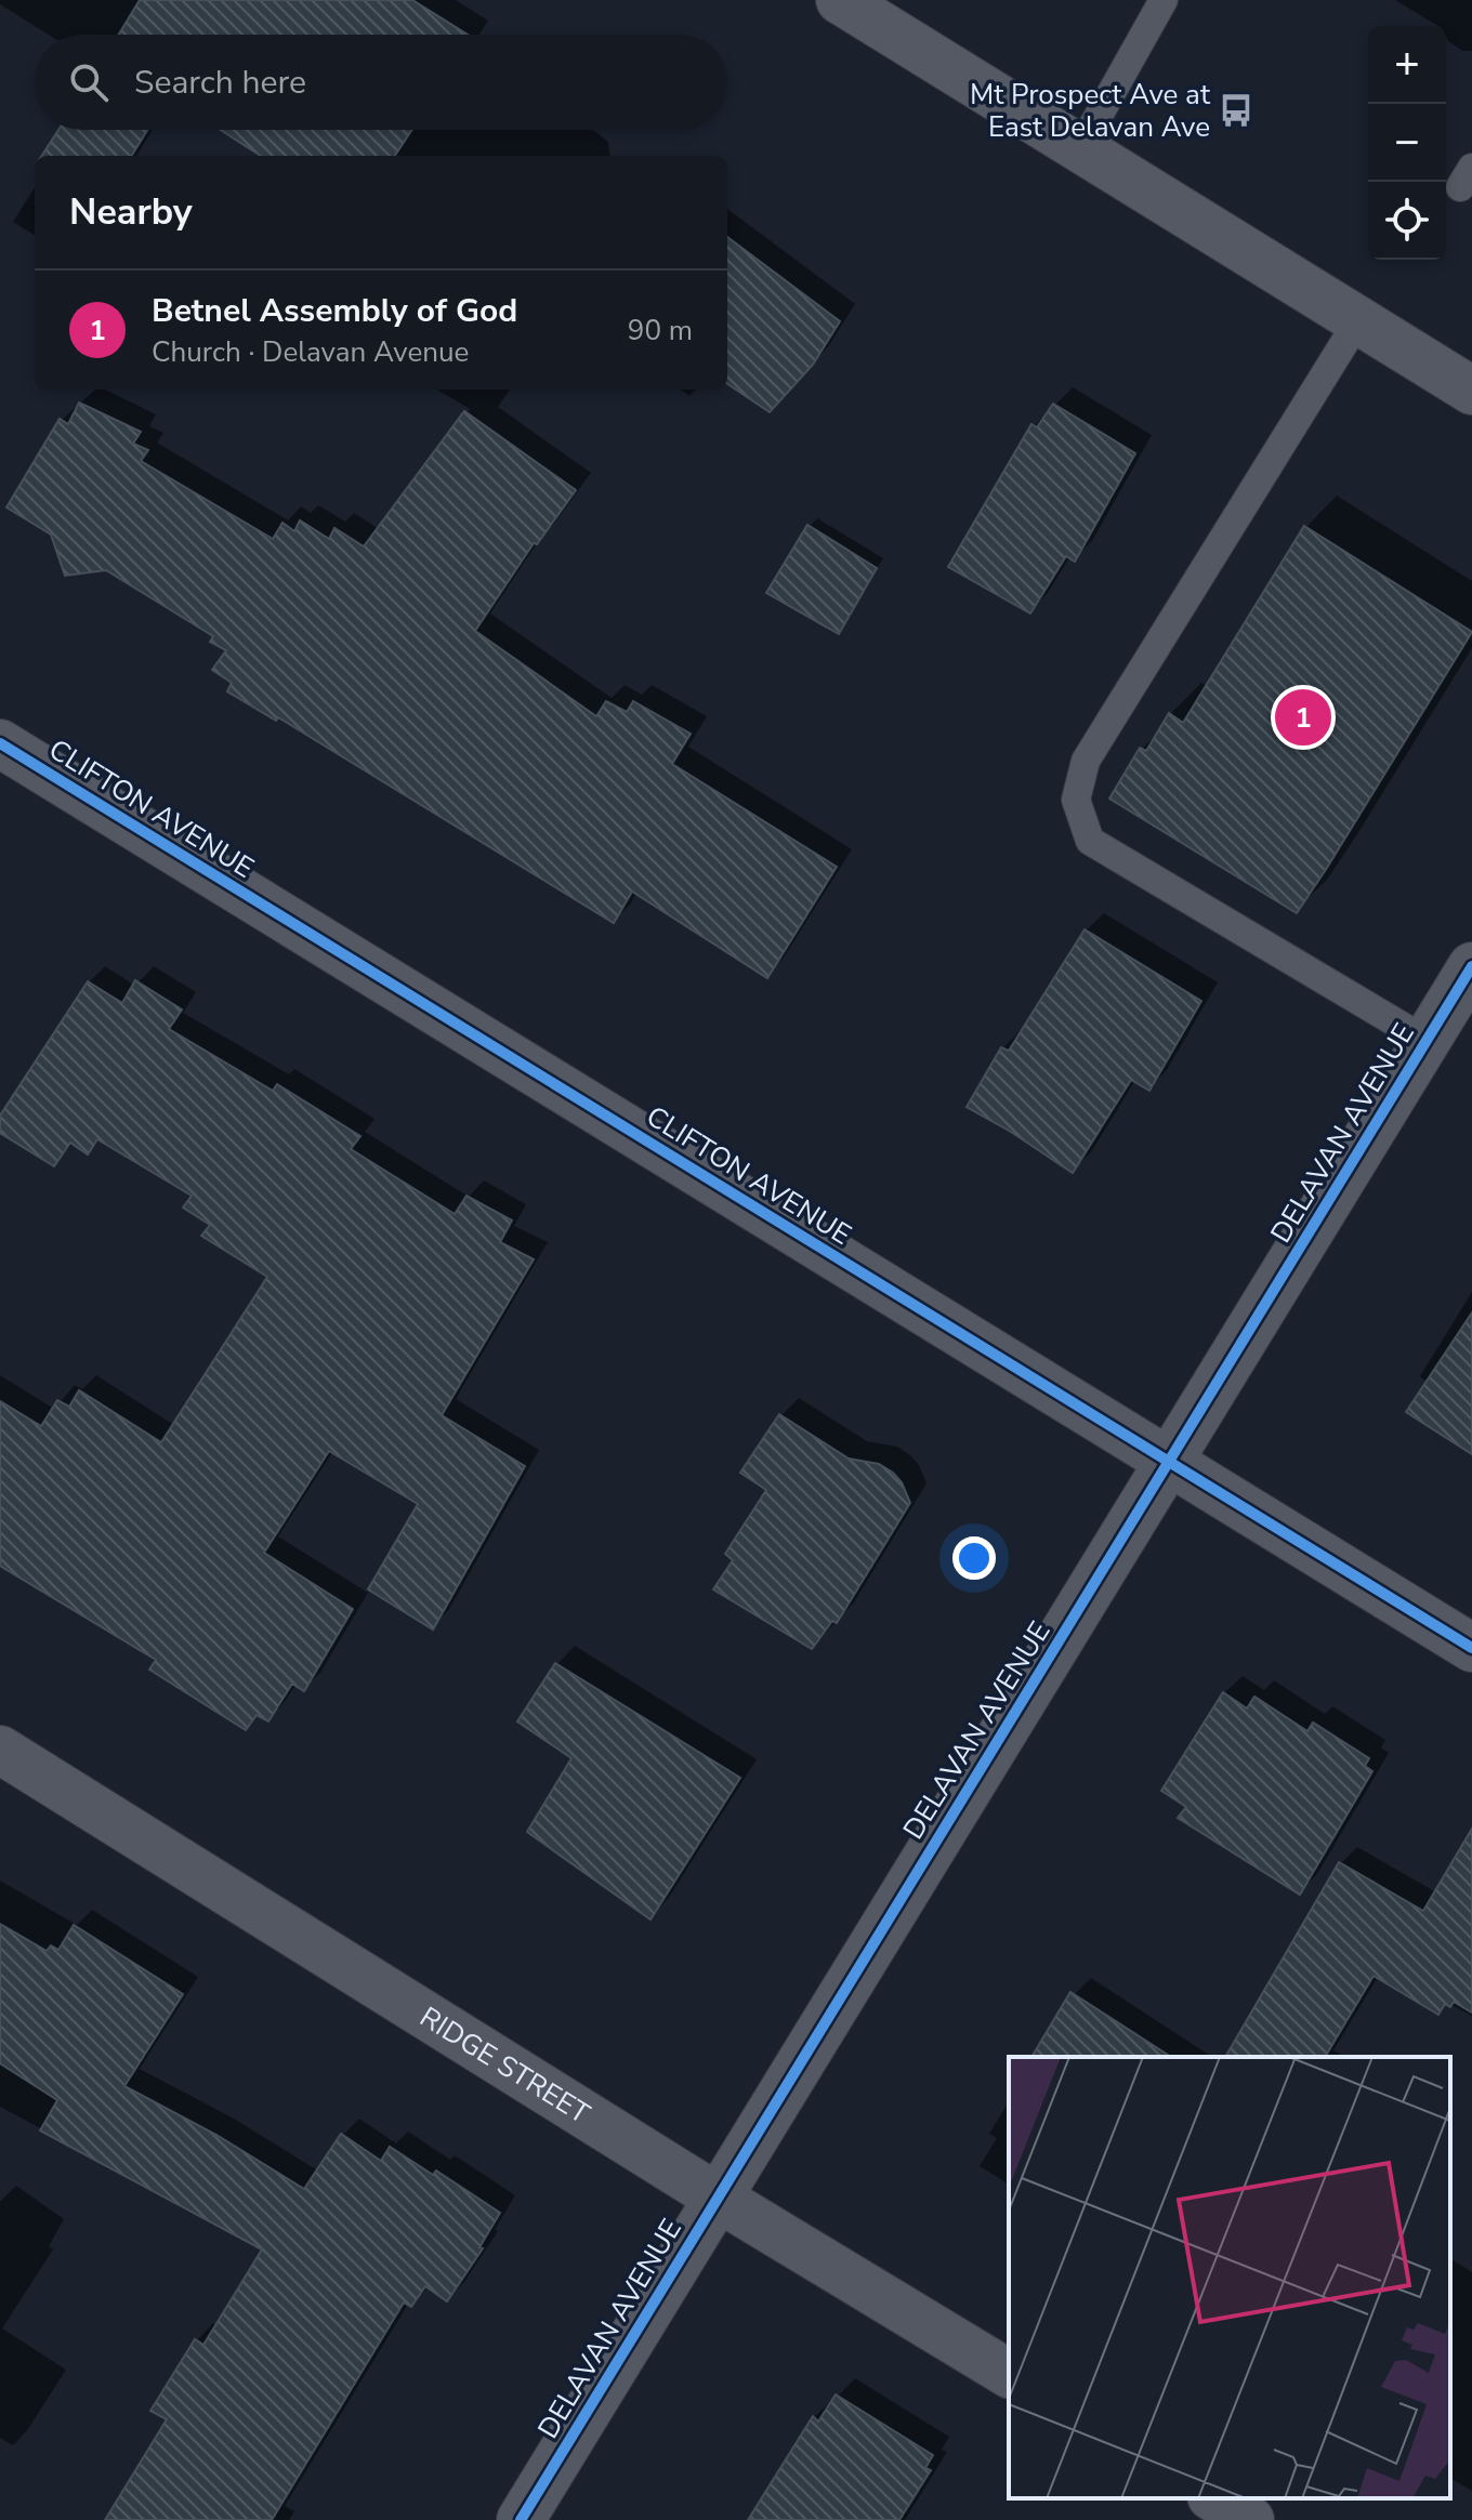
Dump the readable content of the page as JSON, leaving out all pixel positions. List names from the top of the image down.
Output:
{
  "streets": {
    "street": ["CLIFTON AVENUE", "DELAVAN AVENUE", "RIDGE STREET"]
  },
  "crossings": [
    ["CLIFTON AVENUE", "DELAVAN AVENUE"],
    ["DELAVAN AVENUE", "RIDGE STREET"]
  ],
  "places": {
    "bus stop": ["Mt Prospect Ave at East Delavan Ave"]
  },
  "page": {
    "map_buttons": ["+", "−"],
    "search": "Search here",
    "heading": "Nearby",
    "list": [
      {
        "mark": "1",
        "name": "Betnel Assembly of God",
        "note": "Church · Delavan Avenue",
        "value": "90 m"
      }
    ],
    "pins": "1"
  }
}
